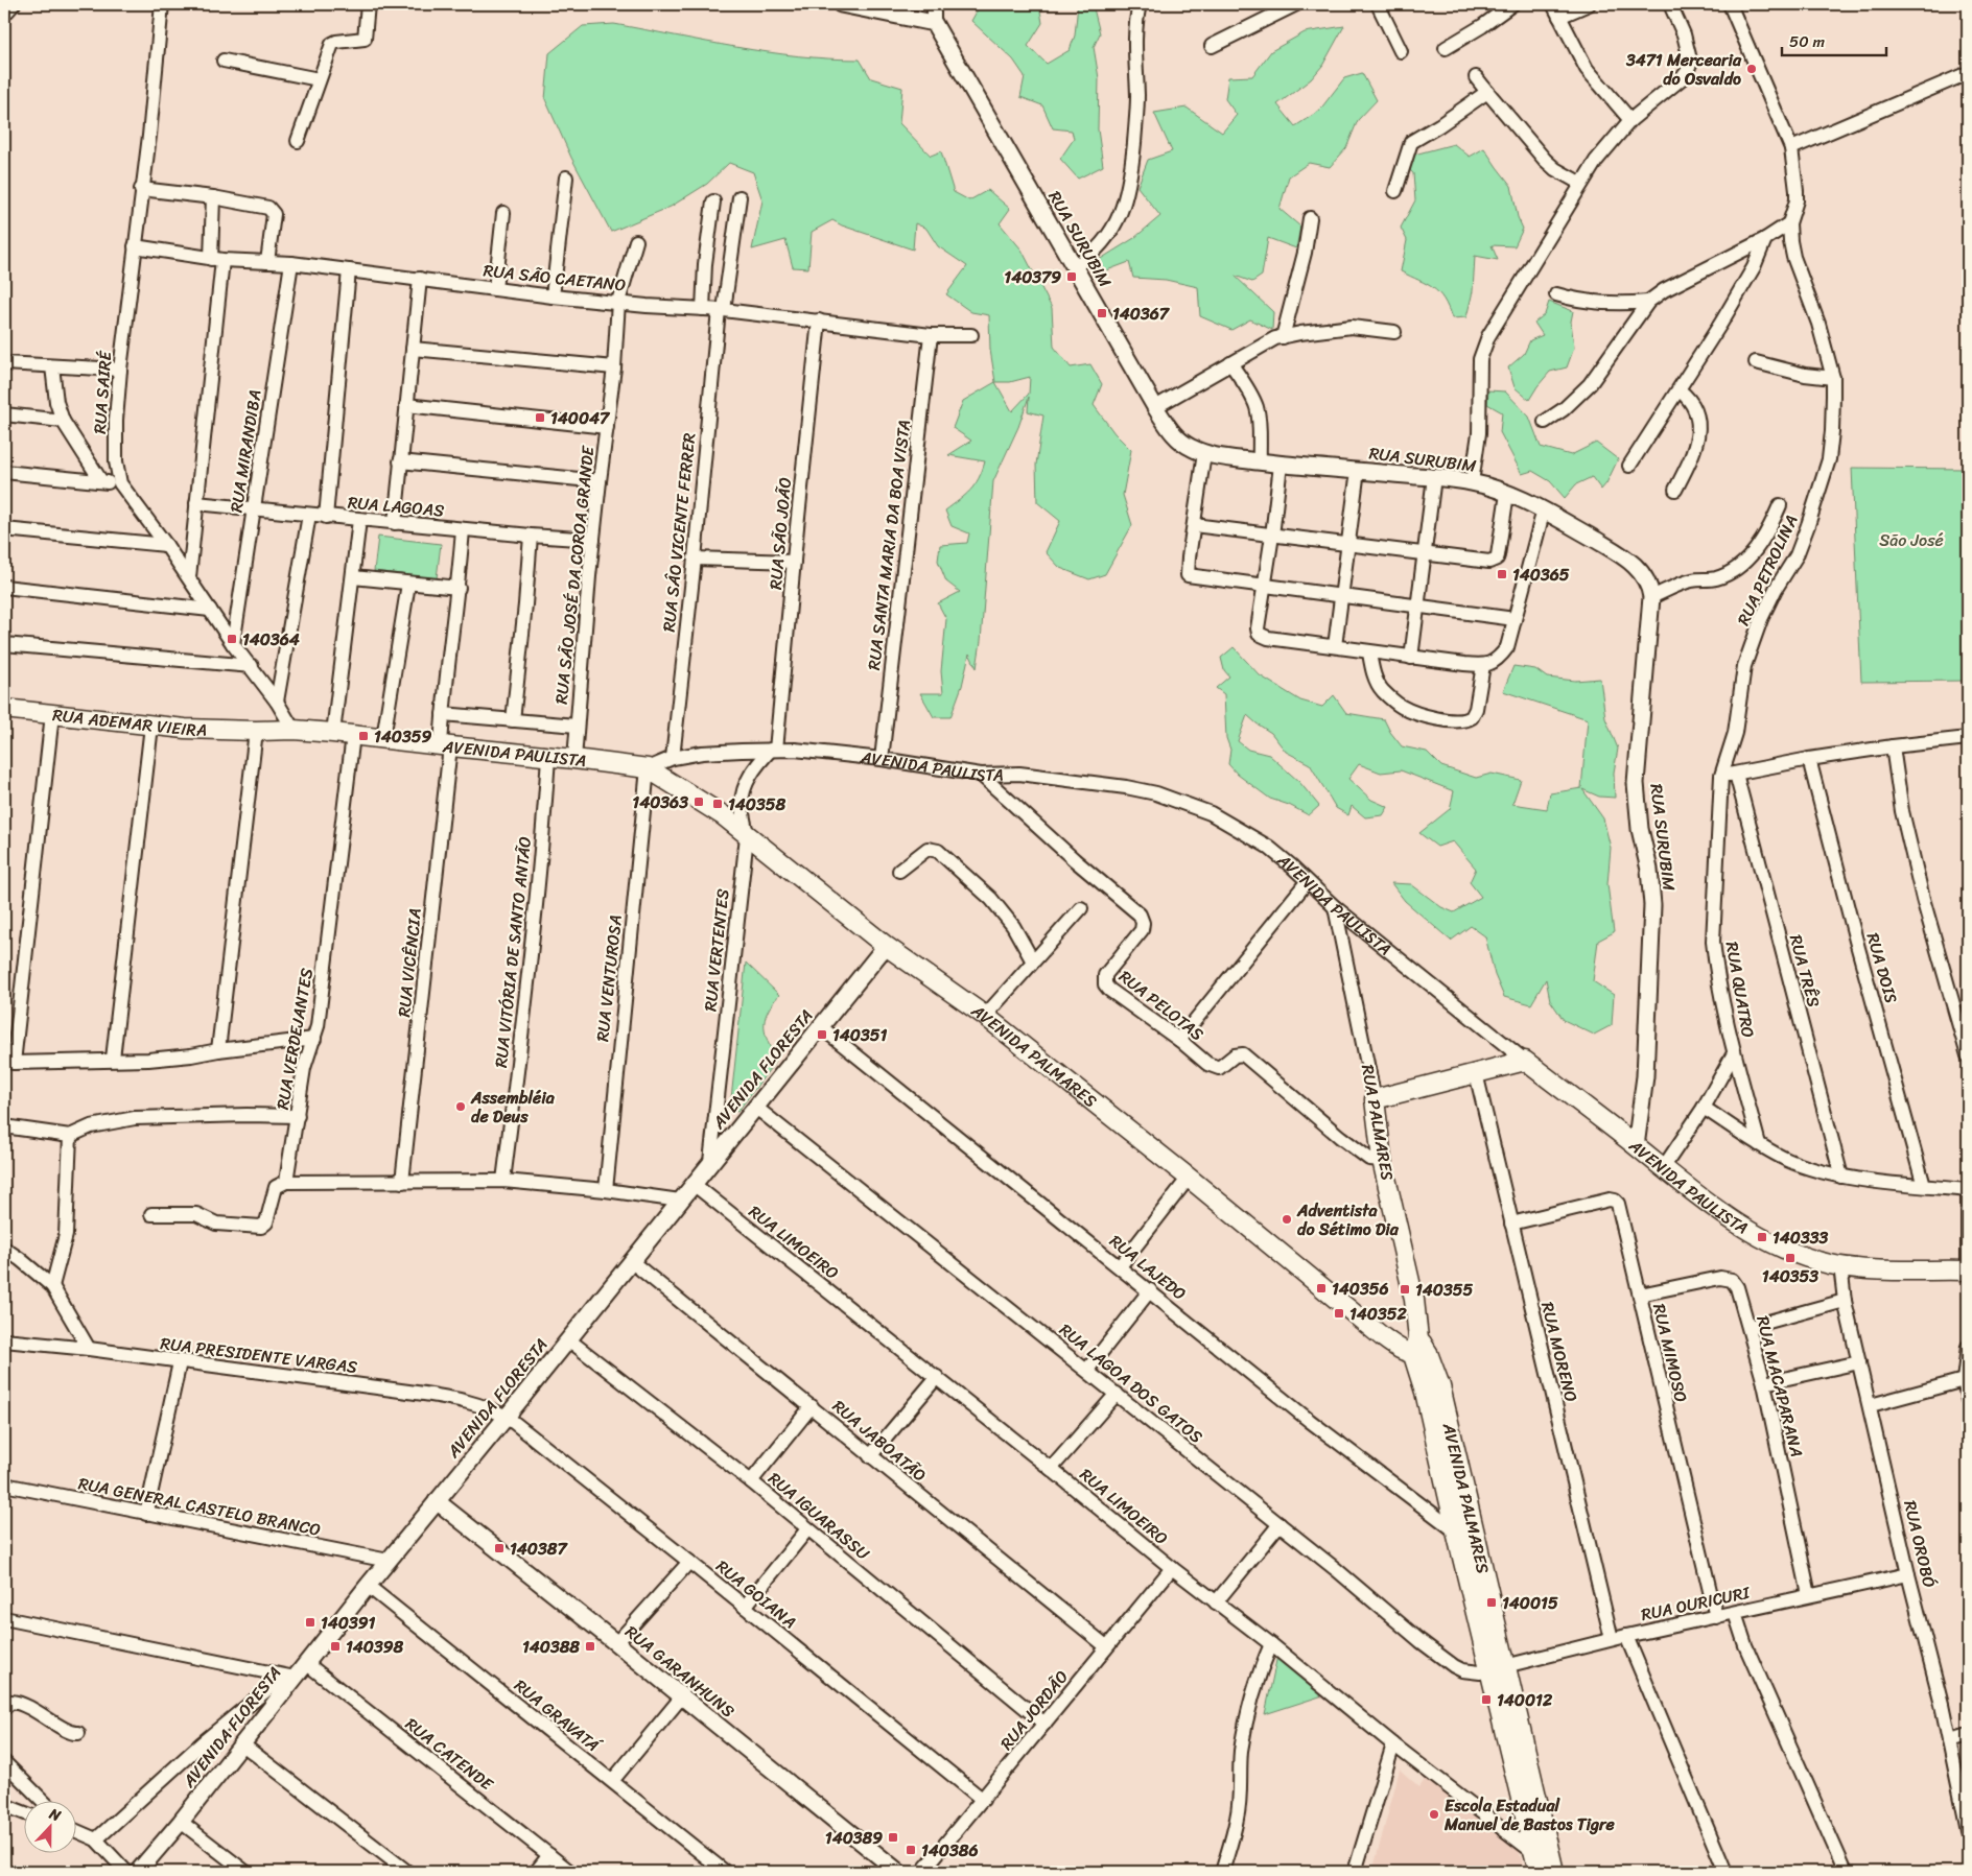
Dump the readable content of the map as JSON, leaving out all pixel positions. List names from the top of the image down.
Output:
{
  "streets": {
    "main road": [
      "RUA ADEMAR VIEIRA",
      "AVENIDA PAULISTA",
      "AVENIDA PALMARES",
      "RUA PALMARES"
    ],
    "street": [
      "RUA SURUBIM",
      "RUA SÃO CAETANO",
      "RUA SAIRÉ",
      "RUA MIRANDIBA",
      "RUA LAGOAS",
      "RUA SÂO VICENTE FERRER",
      "RUA SÃO JOÃO",
      "RUA SANTA MARIA DA BOA VISTA",
      "RUA PETROLINA",
      "RUA SÃO JOSÉ DA COROA GRANDE",
      "RUA VERTENTES",
      "RUA VITÓRIA DE SANTO ANTÃO",
      "RUA VICÊNCIA",
      "RUA DOIS",
      "RUA TRÊS",
      "RUA VENTUROSA",
      "RUA QUATRO",
      "RUA PELOTAS",
      "RUA VERDEJANTES",
      "AVENIDA FLORESTA",
      "RUA LIMOEIRO",
      "RUA LAJEDO",
      "RUA MORENO",
      "RUA MIMOSO",
      "RUA PRESIDENTE VARGAS",
      "RUA LAGOA DOS GATOS",
      "RUA MACAPARANA",
      "RUA JABOATÃO",
      "RUA GENERAL CASTELO BRANCO",
      "RUA IGUARASSU",
      "RUA OROBÓ",
      "RUA GOIANA",
      "RUA OURICURI",
      "RUA GARANHUNS",
      "RUA JORDÃO",
      "RUA GRAVATÁ",
      "RUA CATENDE"
    ]
  },
  "crossings": [
    ["RUA SURUBIM", "AVENIDA PAULISTA"],
    ["RUA SÃO CAETANO", "RUA SAIRÉ"],
    ["RUA SÃO CAETANO", "RUA MIRANDIBA"],
    ["RUA SÃO CAETANO", "RUA SÂO VICENTE FERRER"],
    ["RUA SÃO CAETANO", "RUA SÃO JOÃO"],
    ["RUA SÃO CAETANO", "RUA SANTA MARIA DA BOA VISTA"],
    ["RUA SÃO CAETANO", "RUA SÃO JOSÉ DA COROA GRANDE"],
    ["RUA SAIRÉ", "RUA MIRANDIBA"],
    ["RUA SAIRÉ", "AVENIDA PAULISTA"],
    ["RUA MIRANDIBA", "RUA LAGOAS"],
    ["RUA LAGOAS", "RUA SÃO JOSÉ DA COROA GRANDE"],
    ["RUA LAGOAS", "RUA VICÊNCIA"],
    ["RUA SÂO VICENTE FERRER", "AVENIDA PAULISTA"],
    ["RUA SÃO JOÃO", "AVENIDA PAULISTA"],
    ["RUA SÃO JOÃO", "RUA VERTENTES"],
    ["RUA SANTA MARIA DA BOA VISTA", "AVENIDA PAULISTA"],
    ["RUA PETROLINA", "RUA QUATRO"],
    ["RUA SÃO JOSÉ DA COROA GRANDE", "AVENIDA PAULISTA"],
    ["RUA ADEMAR VIEIRA", "AVENIDA PAULISTA"],
    ["AVENIDA PAULISTA", "RUA VERTENTES"],
    ["AVENIDA PAULISTA", "RUA VITÓRIA DE SANTO ANTÃO"],
    ["AVENIDA PAULISTA", "RUA VICÊNCIA"],
    ["AVENIDA PAULISTA", "RUA VENTUROSA"],
    ["AVENIDA PAULISTA", "RUA PELOTAS"],
    ["AVENIDA PAULISTA", "RUA VERDEJANTES"],
    ["AVENIDA PAULISTA", "AVENIDA PALMARES"],
    ["AVENIDA PAULISTA", "RUA PALMARES"],
    ["AVENIDA PAULISTA", "RUA OROBÓ"],
    ["RUA VERTENTES", "AVENIDA PALMARES"],
    ["RUA VERTENTES", "AVENIDA FLORESTA"],
    ["RUA VENTUROSA", "AVENIDA PALMARES"],
    ["RUA PELOTAS", "RUA PALMARES"],
    ["AVENIDA PALMARES", "AVENIDA FLORESTA"],
    ["AVENIDA PALMARES", "RUA PALMARES"],
    ["AVENIDA PALMARES", "RUA LIMOEIRO"],
    ["AVENIDA PALMARES", "RUA LAJEDO"],
    ["AVENIDA PALMARES", "RUA LAGOA DOS GATOS"],
    ["AVENIDA PALMARES", "RUA OURICURI"],
    ["AVENIDA FLORESTA", "RUA LIMOEIRO"],
    ["AVENIDA FLORESTA", "RUA LAJEDO"],
    ["AVENIDA FLORESTA", "RUA PRESIDENTE VARGAS"],
    ["AVENIDA FLORESTA", "RUA LAGOA DOS GATOS"],
    ["AVENIDA FLORESTA", "RUA JABOATÃO"],
    ["AVENIDA FLORESTA", "RUA GENERAL CASTELO BRANCO"],
    ["AVENIDA FLORESTA", "RUA IGUARASSU"],
    ["AVENIDA FLORESTA", "RUA GOIANA"],
    ["AVENIDA FLORESTA", "RUA GARANHUNS"],
    ["AVENIDA FLORESTA", "RUA GRAVATÁ"],
    ["AVENIDA FLORESTA", "RUA CATENDE"],
    ["RUA LIMOEIRO", "RUA JORDÃO"],
    ["RUA MORENO", "RUA MIMOSO"],
    ["RUA MORENO", "RUA OURICURI"],
    ["RUA MIMOSO", "RUA MACAPARANA"],
    ["RUA MIMOSO", "RUA OURICURI"],
    ["RUA PRESIDENTE VARGAS", "RUA GOIANA"],
    ["RUA LAGOA DOS GATOS", "RUA OURICURI"],
    ["RUA MACAPARANA", "RUA OURICURI"],
    ["RUA JABOATÃO", "RUA JORDÃO"],
    ["RUA IGUARASSU", "RUA JORDÃO"],
    ["RUA OROBÓ", "RUA OURICURI"],
    ["RUA GOIANA", "RUA JORDÃO"]
  ],
  "parks": ["São José"],
  "places": {
    "other": [
      "3471 Mercearia do Osvaldo",
      "Assembléia de Deus",
      "Adventista do Sétimo Dia",
      "Escola Estadual Manuel de Bastos Tigre"
    ],
    "transit": [
      "140379",
      "140367",
      "140047",
      "140365",
      "140364",
      "140359",
      "140363",
      "140358",
      "140351",
      "140333",
      "140353",
      "140356",
      "140355",
      "140352",
      "140387",
      "140015",
      "140391",
      "140398",
      "140388",
      "140012",
      "140389",
      "140386"
    ]
  },
  "scale_bar": "50 m",
  "north": "top"
}
